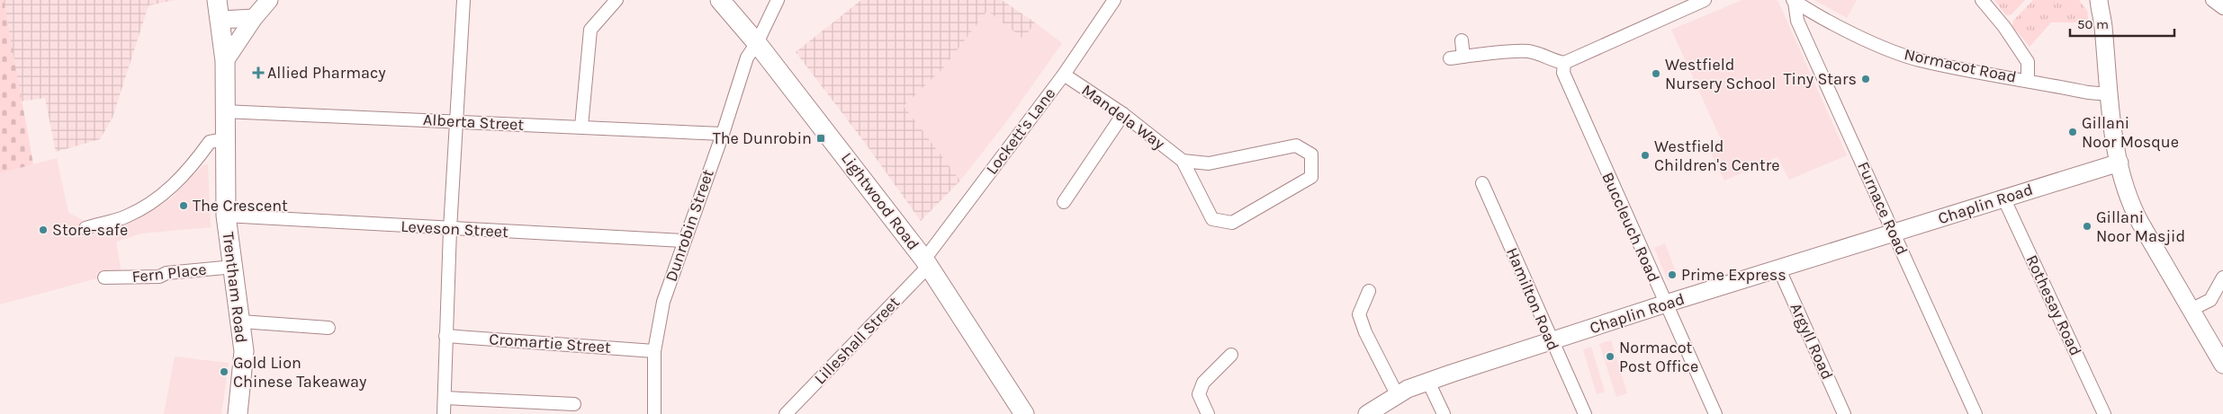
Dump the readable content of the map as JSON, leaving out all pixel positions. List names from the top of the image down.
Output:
{
  "streets": {
    "main road": ["Lightwood Road", "Trentham Road"],
    "street": [
      "Normacot Road",
      "Mandela Way",
      "Alberta Street",
      "Lockett's Lane",
      "Chaplin Road",
      "Furnace Road",
      "Dunrobin Street",
      "Buccleuch Road",
      "Leveson Street",
      "Fern Place",
      "Hamilton Road",
      "Rothesay Road",
      "Lilleshall Street",
      "Argyll Road",
      "Cromartie Street"
    ]
  },
  "crossings": [
    ["Normacot Road", "Furnace Road"],
    ["Mandela Way", "Lockett's Lane"],
    ["Alberta Street", "Dunrobin Street"],
    ["Alberta Street", "Trentham Road"],
    ["Lockett's Lane", "Lightwood Road"],
    ["Lockett's Lane", "Lilleshall Street"],
    ["Lightwood Road", "Dunrobin Street"],
    ["Lightwood Road", "Lilleshall Street"],
    ["Chaplin Road", "Furnace Road"],
    ["Chaplin Road", "Buccleuch Road"],
    ["Chaplin Road", "Hamilton Road"],
    ["Chaplin Road", "Rothesay Road"],
    ["Chaplin Road", "Argyll Road"],
    ["Dunrobin Street", "Leveson Street"],
    ["Dunrobin Street", "Cromartie Street"],
    ["Leveson Street", "Trentham Road"],
    ["Fern Place", "Trentham Road"]
  ],
  "places": {
    "health": ["Allied Pharmacy"],
    "other": [
      "Westfield Nursery School",
      "Tiny Stars",
      "Gillani Noor Mosque",
      "Westfield Children's Centre",
      "The Crescent",
      "Gillani Noor Masjid",
      "Store-safe",
      "Prime Express",
      "Normacot Post Office",
      "Gold Lion Chinese Takeaway"
    ],
    "transit": ["The Dunrobin"]
  },
  "scale_bar": "50 m"
}
